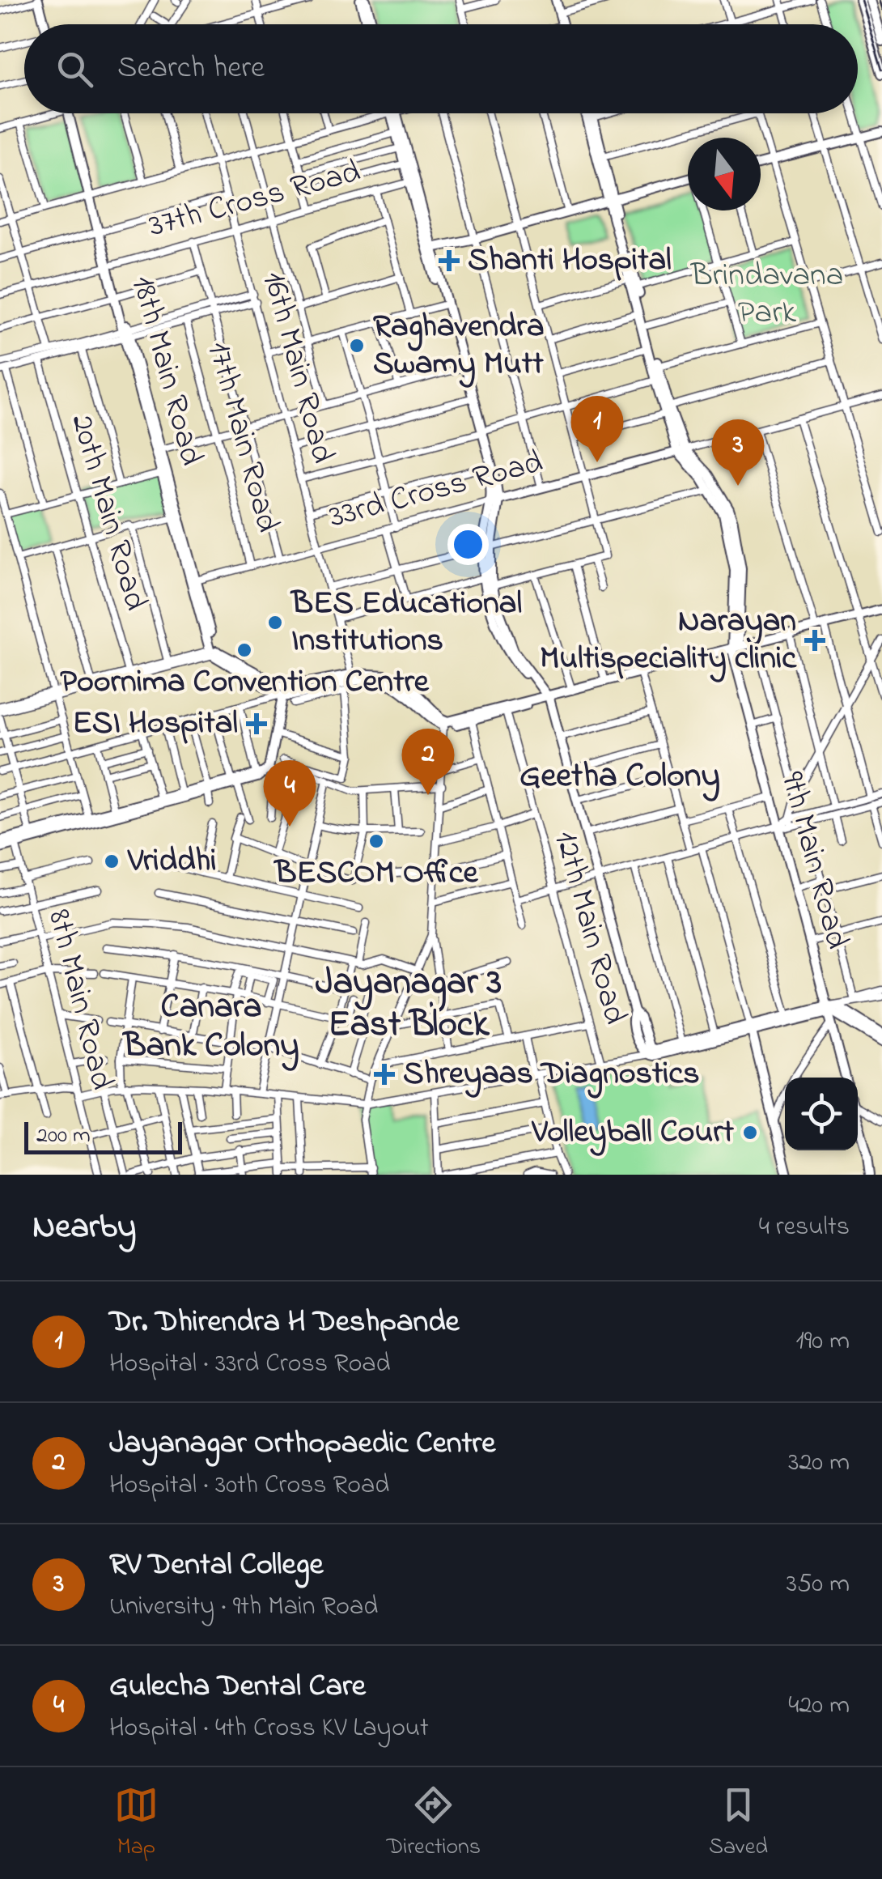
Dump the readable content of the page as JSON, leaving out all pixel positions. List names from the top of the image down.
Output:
{
  "streets": {
    "main road": ["18th Main Road", "33rd Cross Road", "9th Main Road"],
    "street": [
      "37th Cross Road",
      "16th Main Road",
      "17th Main Road",
      "20th Main Road",
      "12th Main Road",
      "8th Main Road"
    ]
  },
  "crossings": [
    ["37th Cross Road", "16th Main Road"],
    ["37th Cross Road", "18th Main Road"],
    ["16th Main Road", "33rd Cross Road"],
    ["18th Main Road", "33rd Cross Road"],
    ["17th Main Road", "33rd Cross Road"],
    ["33rd Cross Road", "9th Main Road"]
  ],
  "districts": ["Geetha Colony", "Jayanagar 3 East Block", "Canara Bank Colony"],
  "parks": ["Brindavana Park"],
  "places": {
    "health": [
      "Shanti Hospital",
      "Narayan Multispeciality clinic",
      "ESI Hospital",
      "Shreyaas Diagnostics"
    ],
    "other": [
      "Raghavendra Swamy Mutt",
      "BES Educational Institutions",
      "Poornima Convention Centre",
      "BESCOM Office",
      "Vriddhi",
      "Volleyball Court"
    ]
  },
  "scale_bar": "200 m",
  "north": "bottom",
  "page": {
    "search": "Search here",
    "pins": [
      "1",
      "3",
      "2",
      "4"
    ],
    "scale": "200 m",
    "heading": ["Nearby", "4 results"],
    "list": [
      {
        "mark": "1",
        "name": "Dr. Dhirendra H Deshpande",
        "note": "Hospital · 33rd Cross Road",
        "value": "190 m"
      },
      {
        "mark": "2",
        "name": "Jayanagar Orthopaedic Centre",
        "note": "Hospital · 30th Cross Road",
        "value": "320 m"
      },
      {
        "mark": "3",
        "name": "RV Dental College",
        "note": "University · 9th Main Road",
        "value": "350 m"
      },
      {
        "mark": "4",
        "name": "Gulecha Dental Care",
        "note": "Hospital · 4th Cross KV Layout",
        "value": "420 m"
      }
    ],
    "nav": ["Map", "Directions", "Saved"]
  }
}
